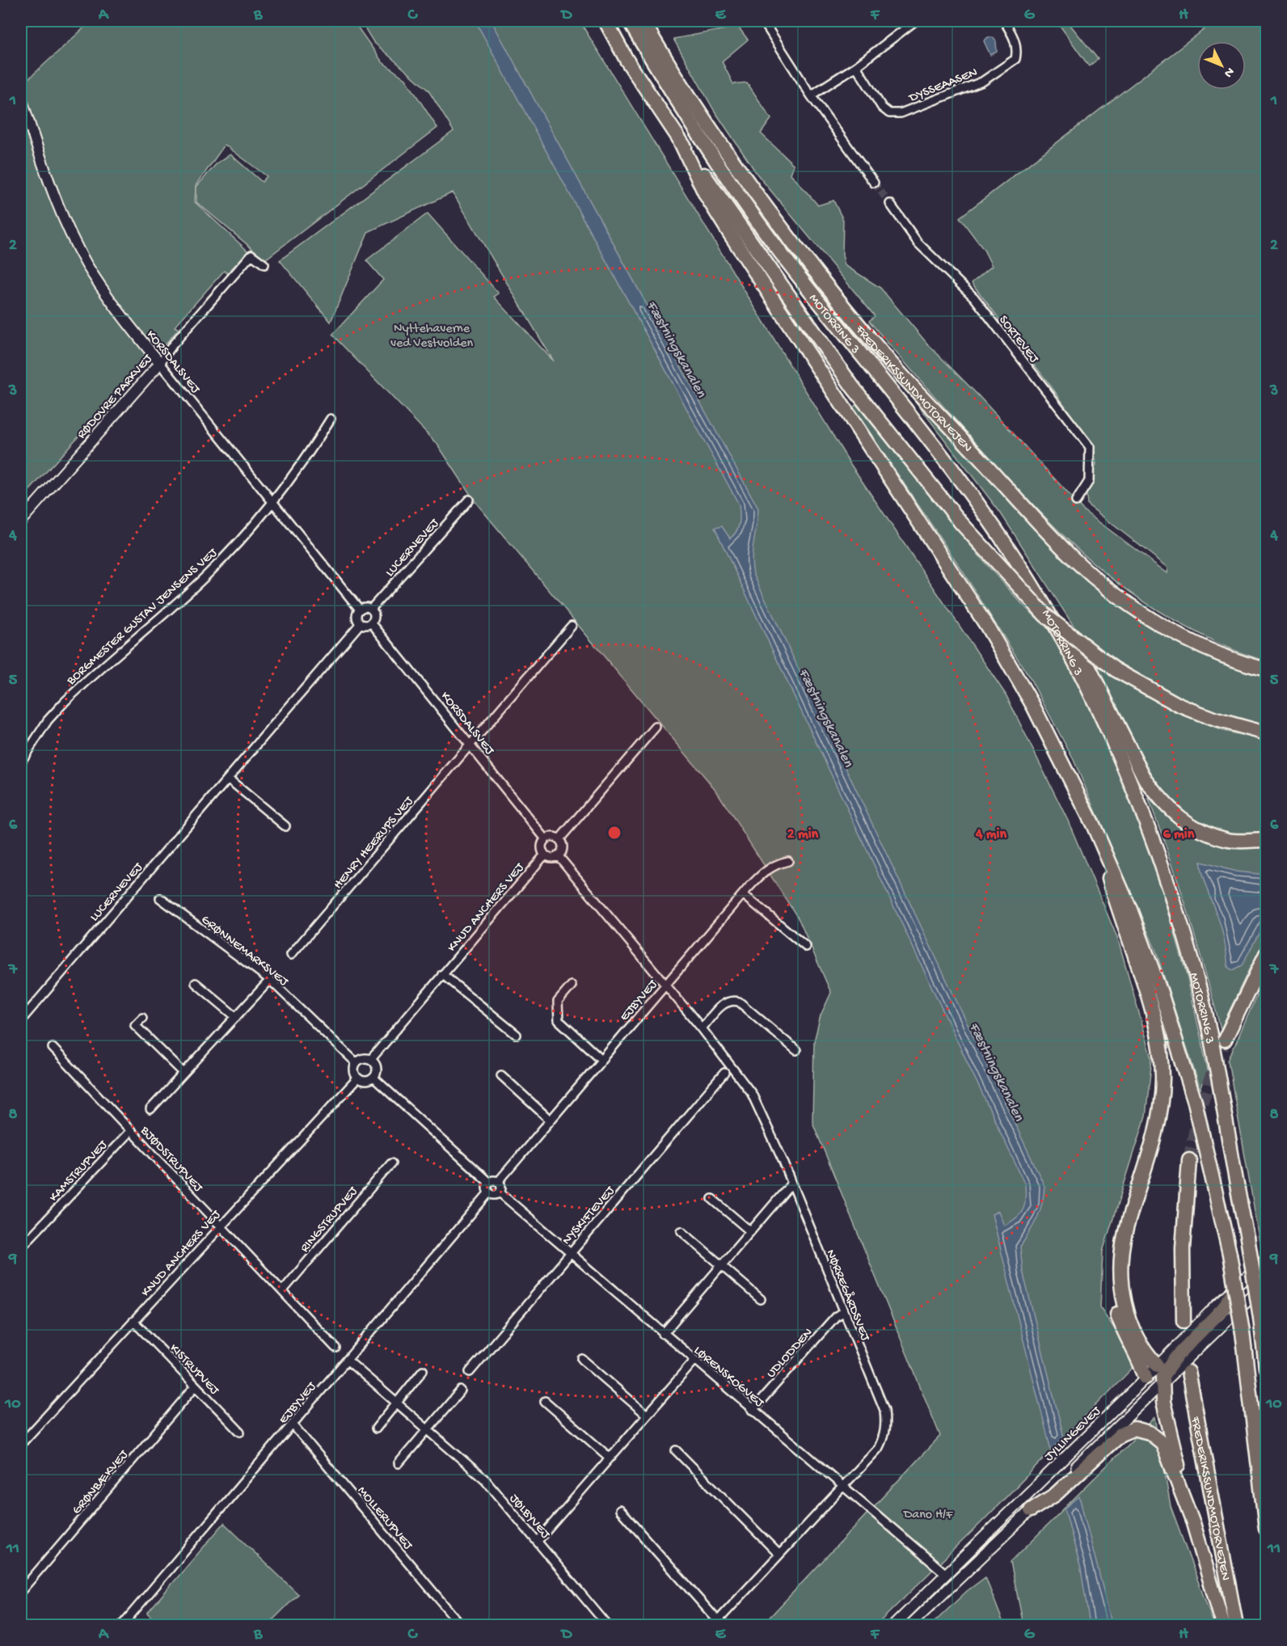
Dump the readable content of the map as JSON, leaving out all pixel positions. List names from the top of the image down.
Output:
{
  "streets": {
    "highway": ["MOTORRING 3", "FREDERIKSSUNDMOTORVEJEN"],
    "street": [
      "DYSSEAASEN",
      "SORTEVEJ",
      "KORSDALSVEJ",
      "RØDOVRE PARKVEJ",
      "LUCERNEVEJ",
      "BORGMESTER GUSTAV JENSENS VEJ",
      "HENRY HEERUPS VEJ",
      "KNUD ANCHERS VEJ",
      "GRØNNEMARKSVEJ",
      "EJBYVEJ",
      "BJØDSTRUPVEJ",
      "KAMSTRUPVEJ",
      "NYSKIFTEVEJ",
      "RINGSTRUPVEJ",
      "NØRREGÅRDSVEJ",
      "UDLODDEN",
      "KISTRUPVEJ",
      "LØRENSKOGVEJ",
      "JYLLINGEVEJ",
      "GRØNBÆKVEJ",
      "JØLBYVEJ",
      "MOLLERUPVEJ"
    ]
  },
  "crossings": [
    ["KORSDALSVEJ", "RØDOVRE PARKVEJ"],
    ["KORSDALSVEJ", "LUCERNEVEJ"],
    ["KORSDALSVEJ", "BORGMESTER GUSTAV JENSENS VEJ"],
    ["KORSDALSVEJ", "HENRY HEERUPS VEJ"],
    ["KORSDALSVEJ", "KNUD ANCHERS VEJ"],
    ["FREDERIKSSUNDMOTORVEJEN", "JYLLINGEVEJ"],
    ["KNUD ANCHERS VEJ", "GRØNNEMARKSVEJ"],
    ["KNUD ANCHERS VEJ", "BJØDSTRUPVEJ"],
    ["KNUD ANCHERS VEJ", "KISTRUPVEJ"],
    ["EJBYVEJ", "NØRREGÅRDSVEJ"],
    ["EJBYVEJ", "LØRENSKOGVEJ"],
    ["EJBYVEJ", "JØLBYVEJ"],
    ["EJBYVEJ", "MOLLERUPVEJ"],
    ["BJØDSTRUPVEJ", "KAMSTRUPVEJ"],
    ["BJØDSTRUPVEJ", "RINGSTRUPVEJ"],
    ["NYSKIFTEVEJ", "LØRENSKOGVEJ"],
    ["NØRREGÅRDSVEJ", "UDLODDEN"],
    ["NØRREGÅRDSVEJ", "LØRENSKOGVEJ"],
    ["UDLODDEN", "LØRENSKOGVEJ"],
    ["KISTRUPVEJ", "GRØNBÆKVEJ"],
    ["LØRENSKOGVEJ", "JYLLINGEVEJ"]
  ],
  "water": ["Fæstningskanalen"],
  "parks": ["Nyttehaverne ved Vestvolden", "Dano H/F"],
  "north": "bottom right",
  "grid": {
    "columns": [
      "A",
      "B",
      "C",
      "D",
      "E",
      "F",
      "G",
      "H"
    ],
    "rows": [
      "1",
      "2",
      "3",
      "4",
      "5",
      "6",
      "7",
      "8",
      "9",
      "10",
      "11"
    ]
  },
  "rings": ["2 min", "4 min", "6 min"]
}
